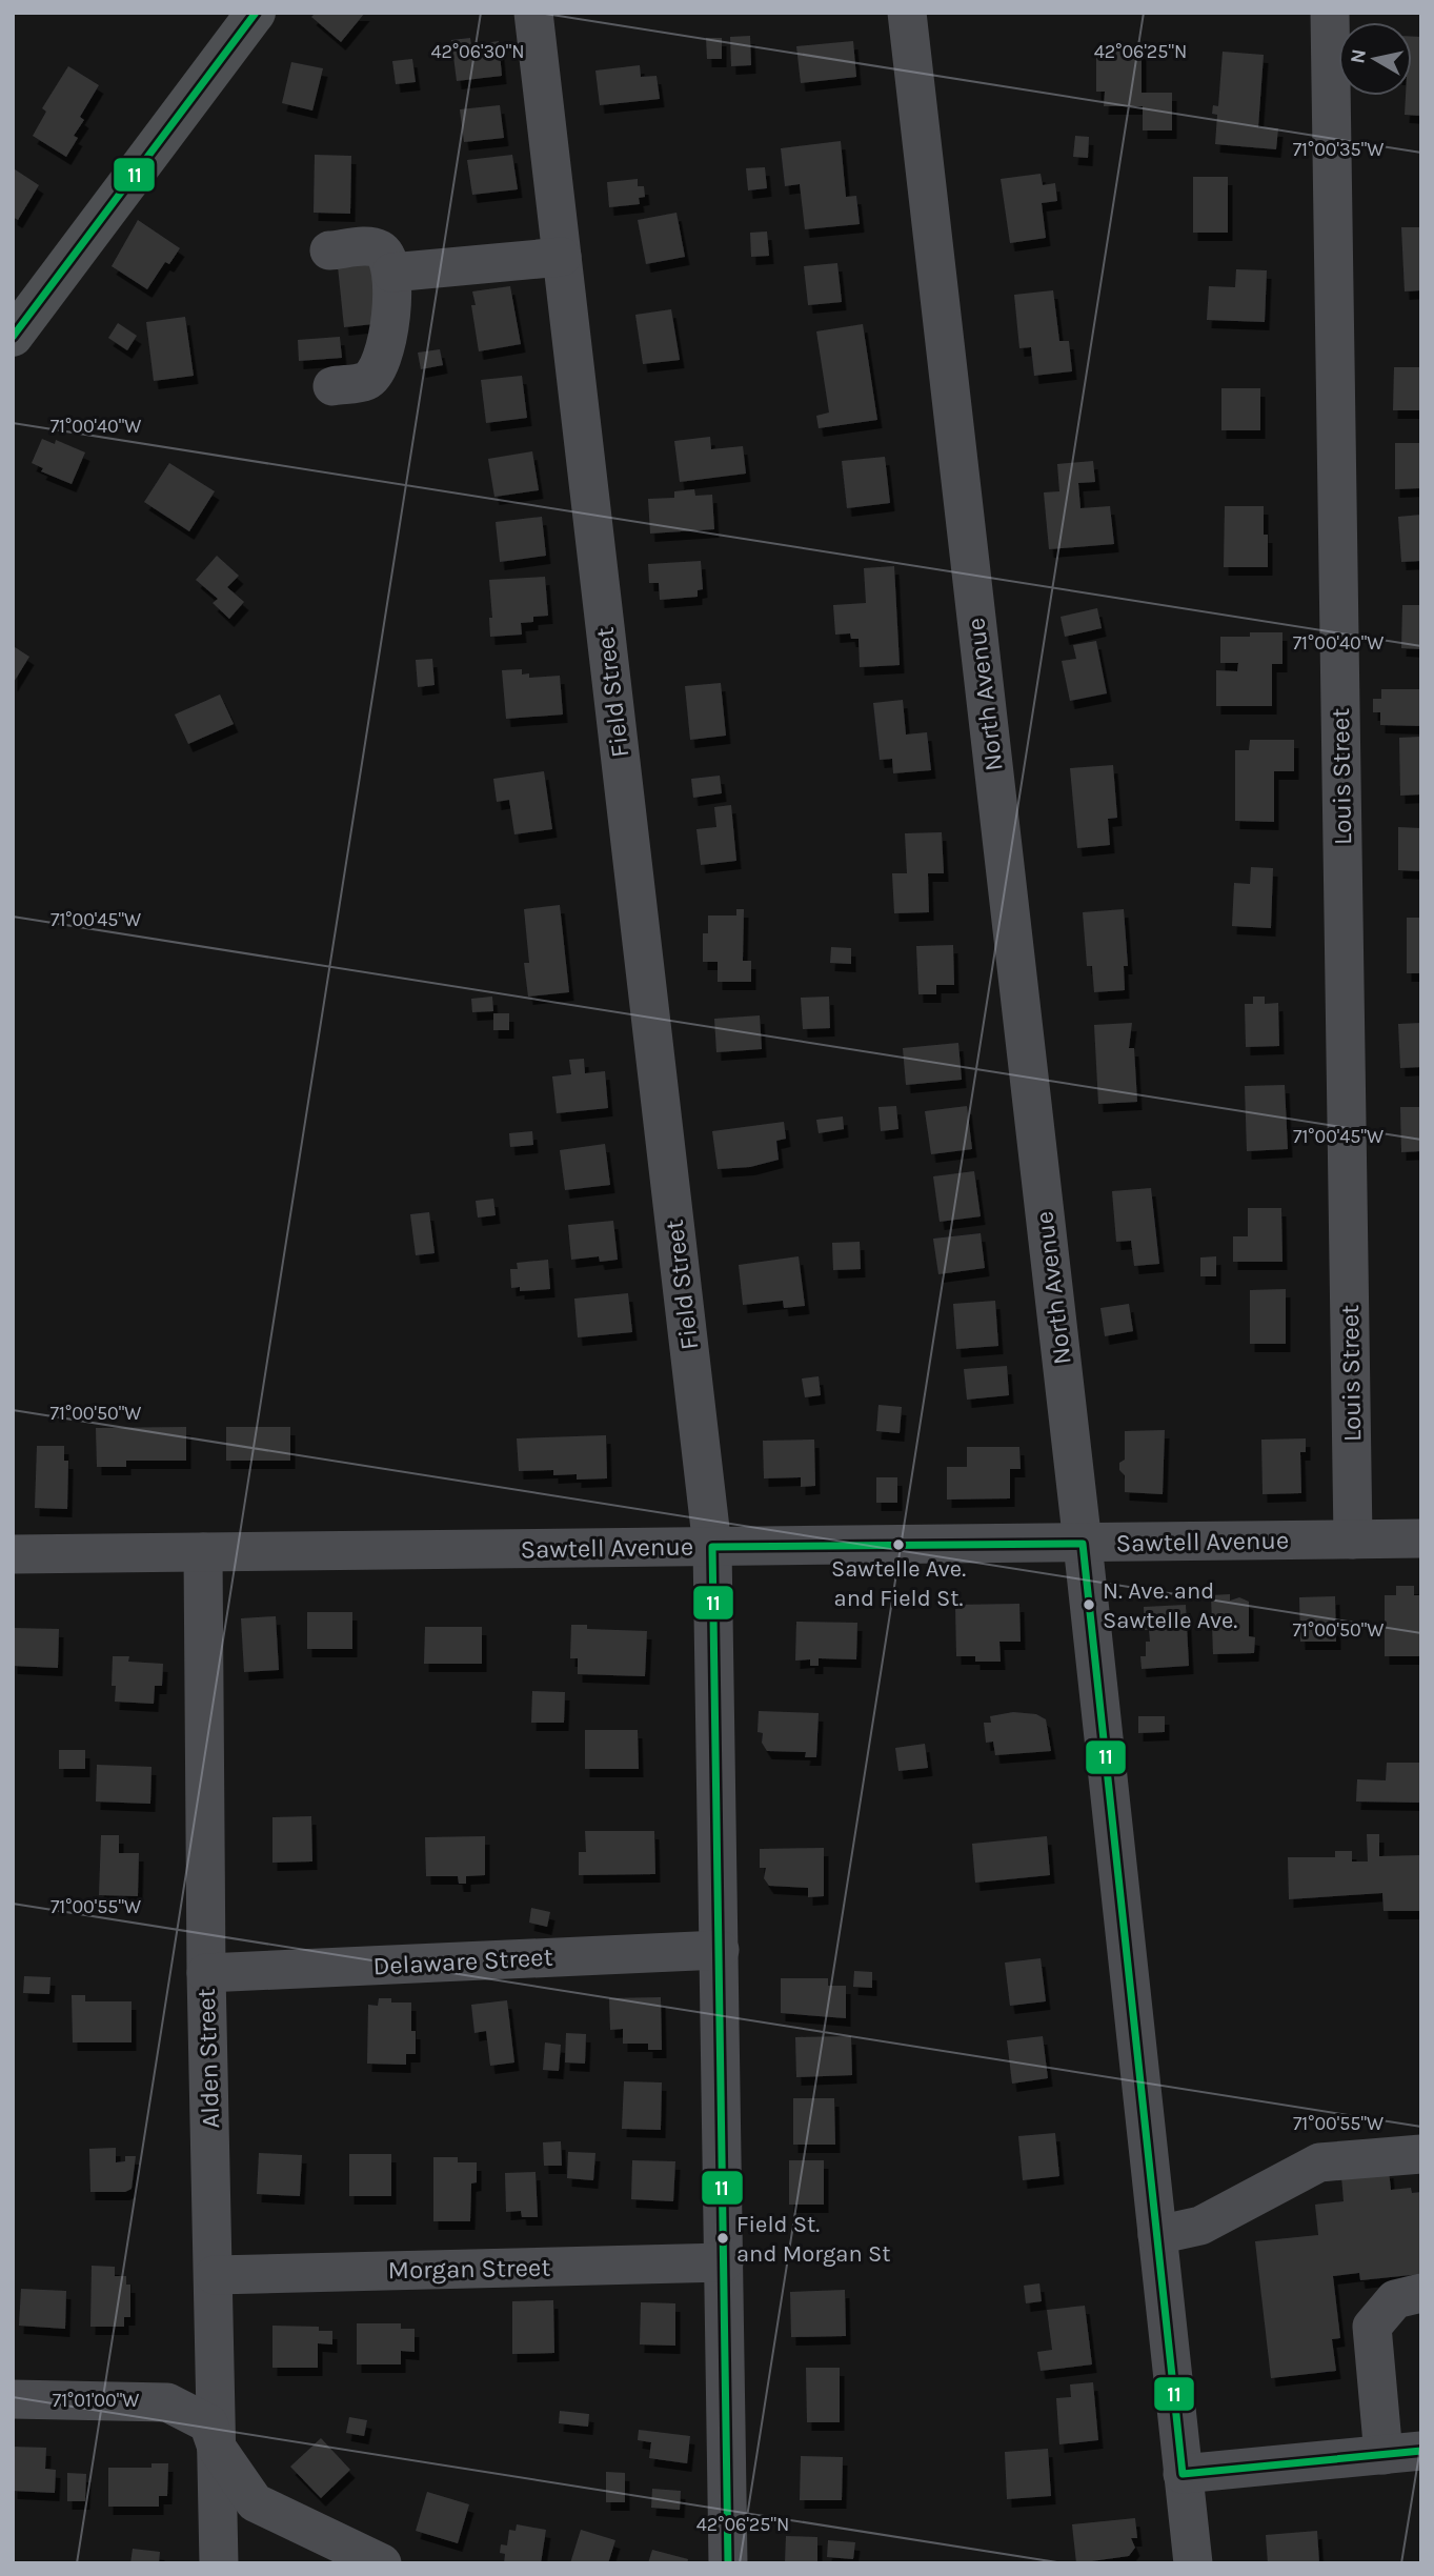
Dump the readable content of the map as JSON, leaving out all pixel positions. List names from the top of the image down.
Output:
{
  "streets": {
    "street": [
      "Field Street",
      "North Avenue",
      "Louis Street",
      "Sawtell Avenue",
      "Delaware Street",
      "Alden Street",
      "Morgan Street"
    ]
  },
  "crossings": [
    ["Field Street", "Sawtell Avenue"],
    ["Field Street", "Delaware Street"],
    ["Field Street", "Morgan Street"],
    ["North Avenue", "Sawtell Avenue"],
    ["Louis Street", "Sawtell Avenue"],
    ["Sawtell Avenue", "Alden Street"],
    ["Delaware Street", "Alden Street"],
    ["Alden Street", "Morgan Street"]
  ],
  "places": ["Sawtelle Ave. and Field St.", "N. Ave. and Sawtelle Ave.", "Field St. and Morgan St"],
  "lines": ["transit line 11"],
  "north": "left",
  "coordinates": [
    "42°06'30\"N",
    "42°06'25\"N",
    "71°00'35\"W",
    "71°00'40\"W",
    "71°00'45\"W",
    "71°00'50\"W",
    "71°00'55\"W",
    "71°01'00\"W"
  ]
}
